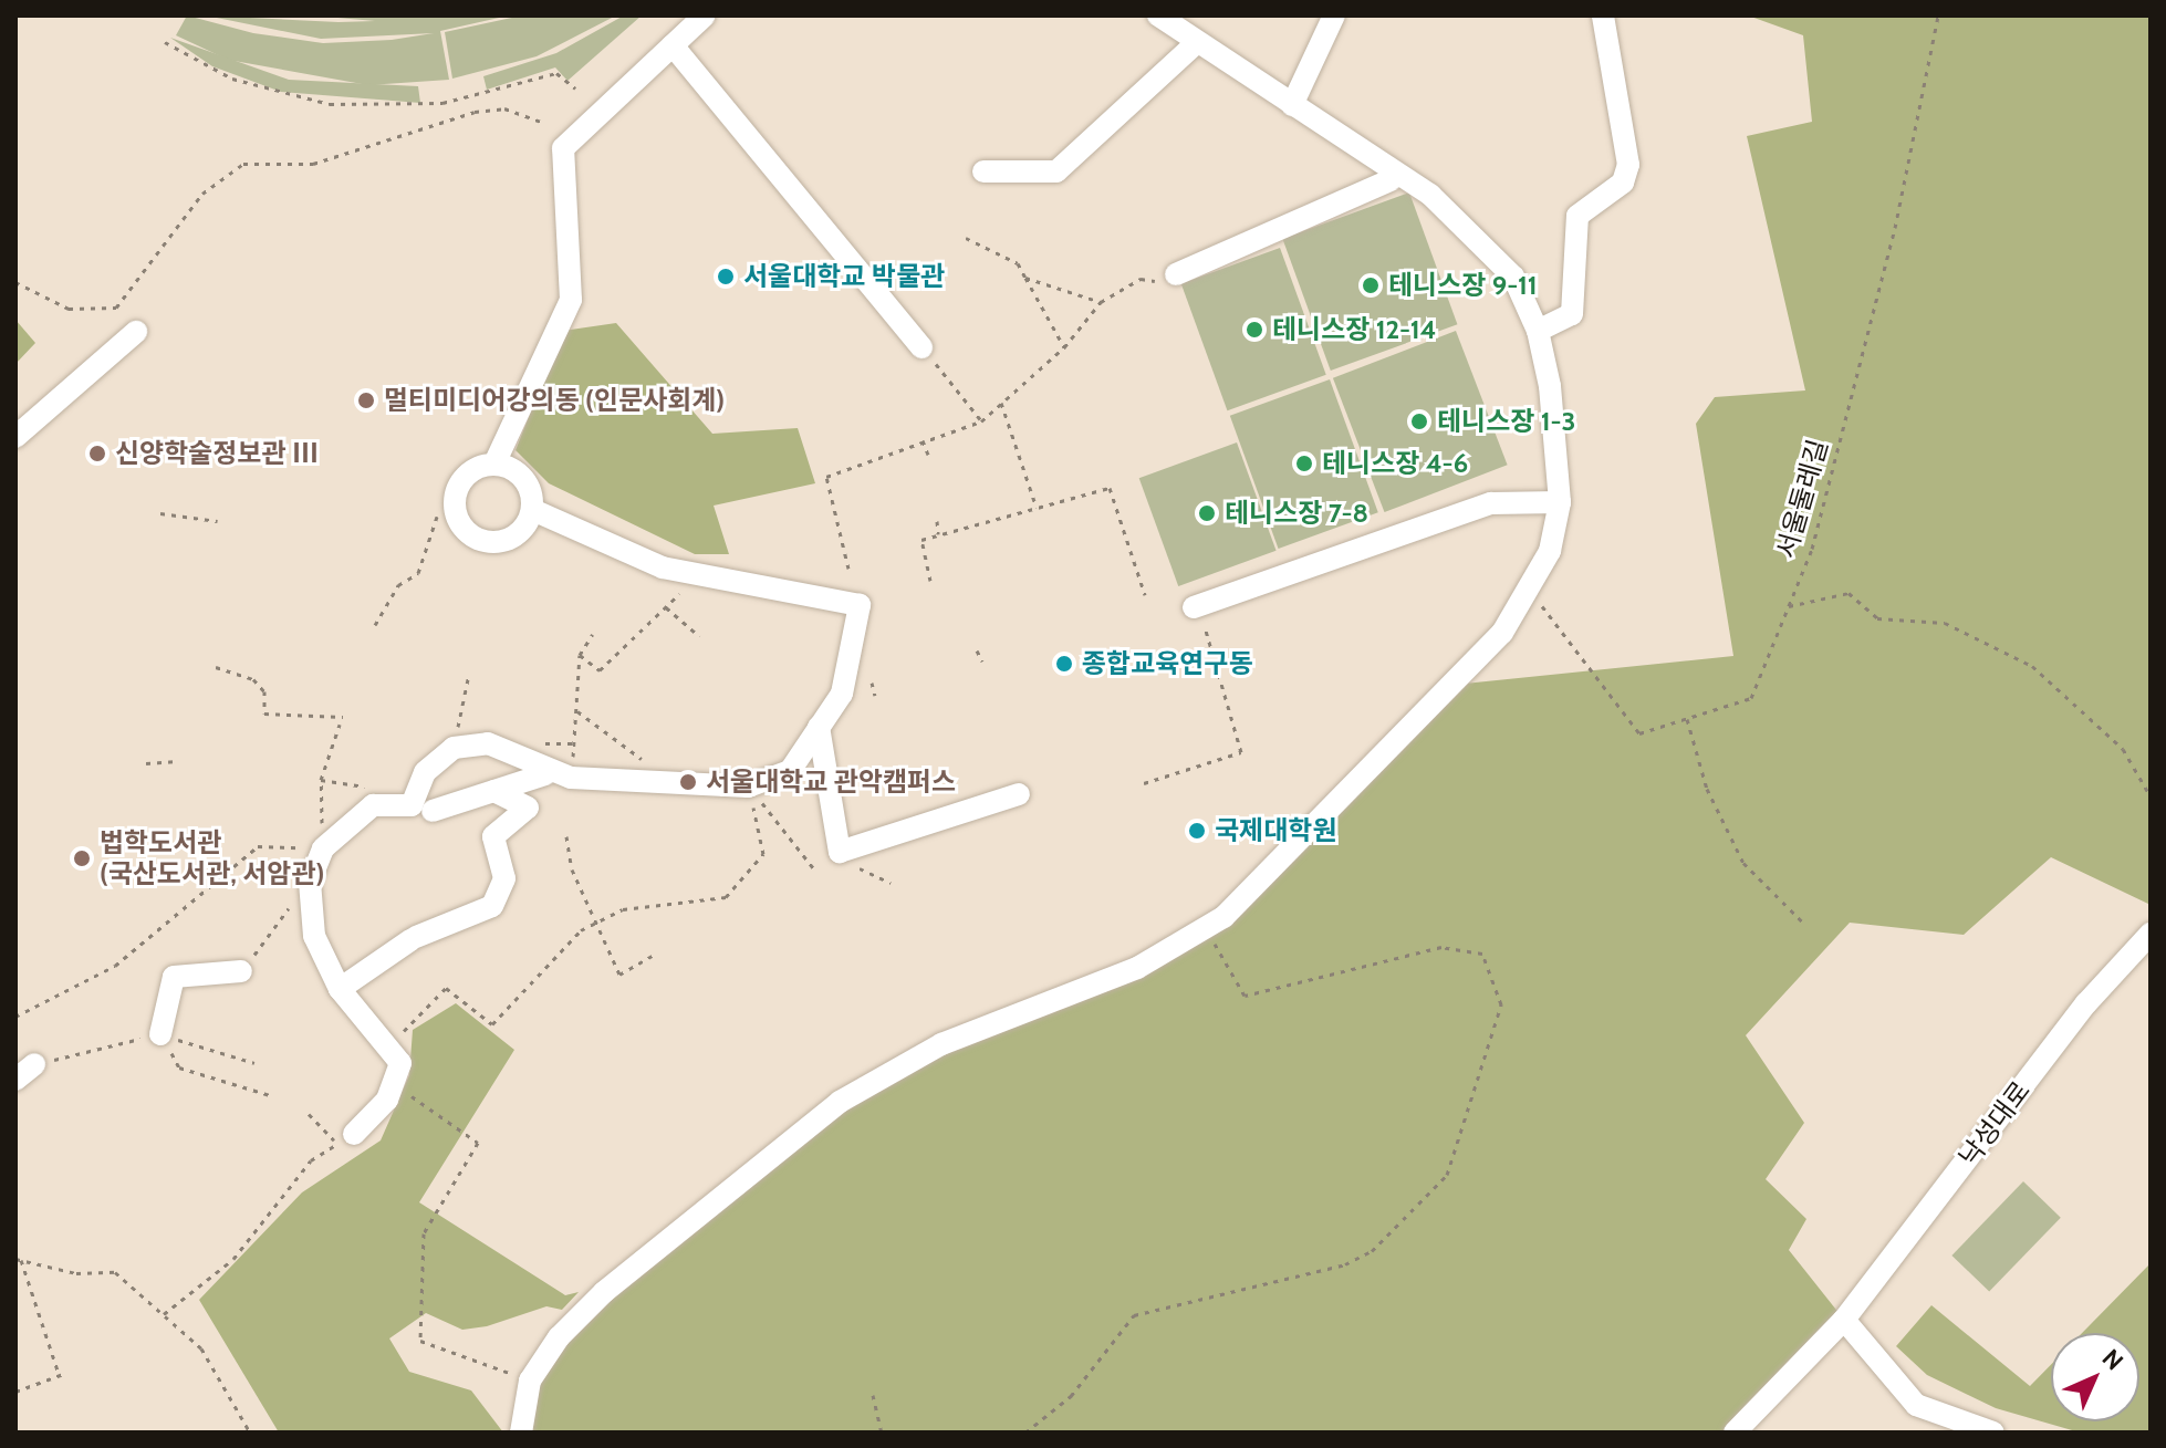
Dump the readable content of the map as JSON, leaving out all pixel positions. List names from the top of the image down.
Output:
{
  "streets": {
    "street": ["낙성대로"],
    "path": ["서울둘레길"]
  },
  "places": [
    "서울대학교 박물관",
    "테니스장 9-11",
    "테니스장 12-14",
    "멀티미디어강의동 (인문사회계)",
    "테니스장 1-3",
    "신양학술정보관 Ⅲ",
    "테니스장 4-6",
    "테니스장 7-8",
    "종합교육연구동",
    "서울대학교 관악캠퍼스",
    "국제대학원",
    "법학도서관 (국산도서관, 서암관)"
  ],
  "north": "top right"
}
